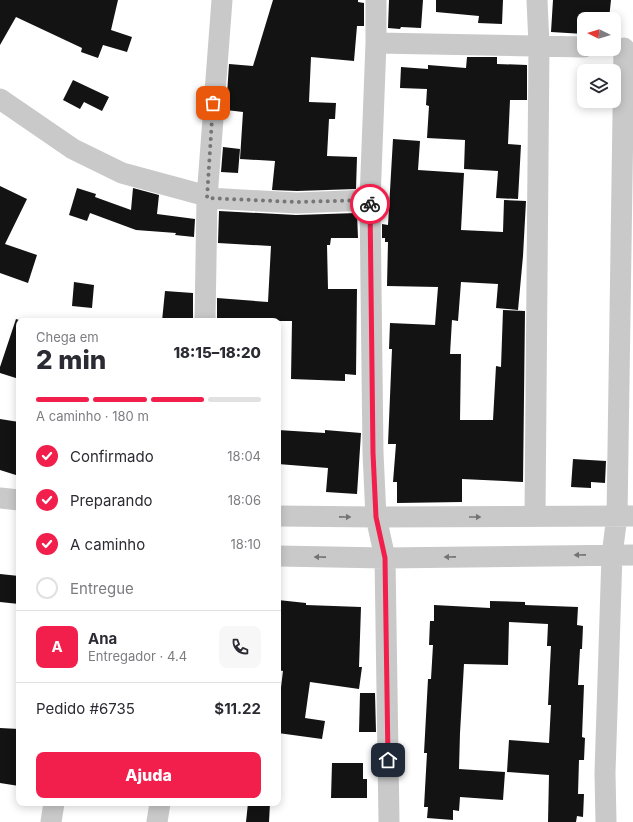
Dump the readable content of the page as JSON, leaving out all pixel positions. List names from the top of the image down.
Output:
{
  "north": "left",
  "page": {
    "heading": ["2 min", "Chega em", "18:15–18:20"],
    "panel": [
      "Ana",
      "Entregador · 4.4",
      "Pedido #6735",
      "$11.22"
    ],
    "bar": "A caminho · 180 m",
    "list": [
      ["Confirmado", "18:04"],
      ["Preparando", "18:06"],
      ["A caminho", "18:10"],
      "Entregue"
    ],
    "round": "A",
    "buttons": "Ajuda"
  }
}
